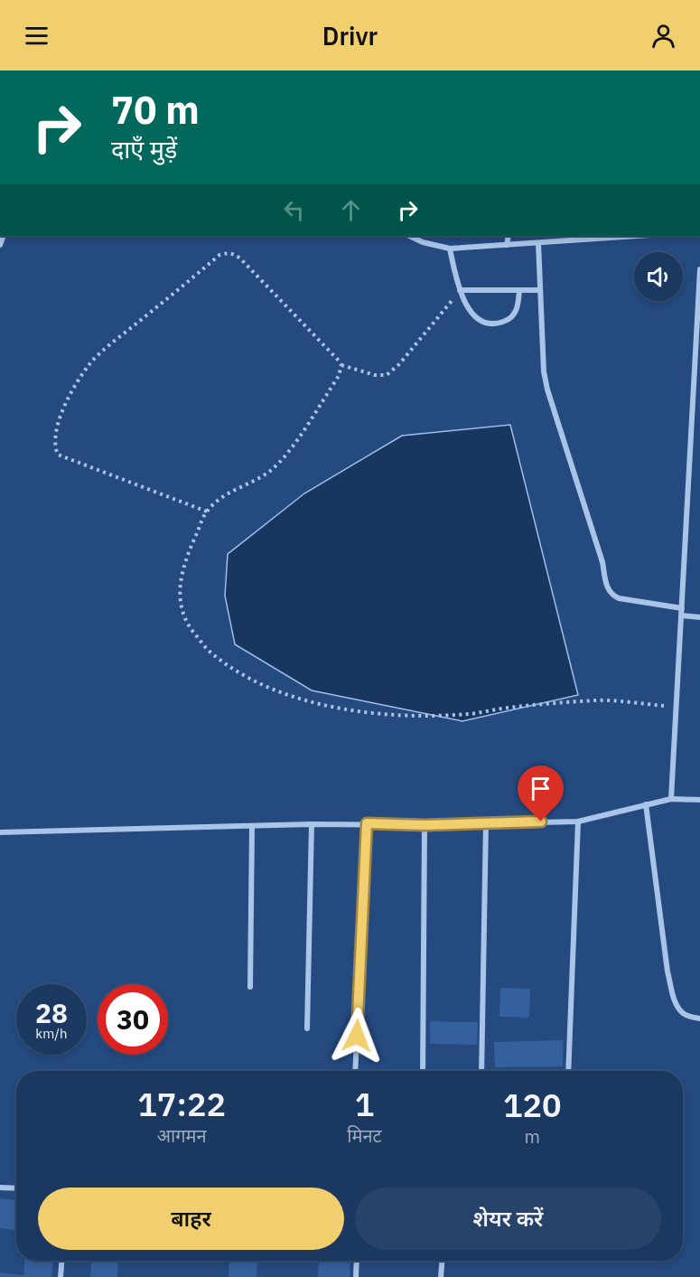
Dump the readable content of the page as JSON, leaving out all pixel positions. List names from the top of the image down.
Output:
{
  "page": {
    "header": "Drivr",
    "turn": ["70 m", "दाएँ मुड़ें"],
    "speed": "28 km/h",
    "limit": "30",
    "eta": [
      "17:22",
      "आगमन",
      "1",
      "मिनट",
      "120",
      "m"
    ],
    "buttons": ["बाहर", "शेयर करें"]
  }
}
